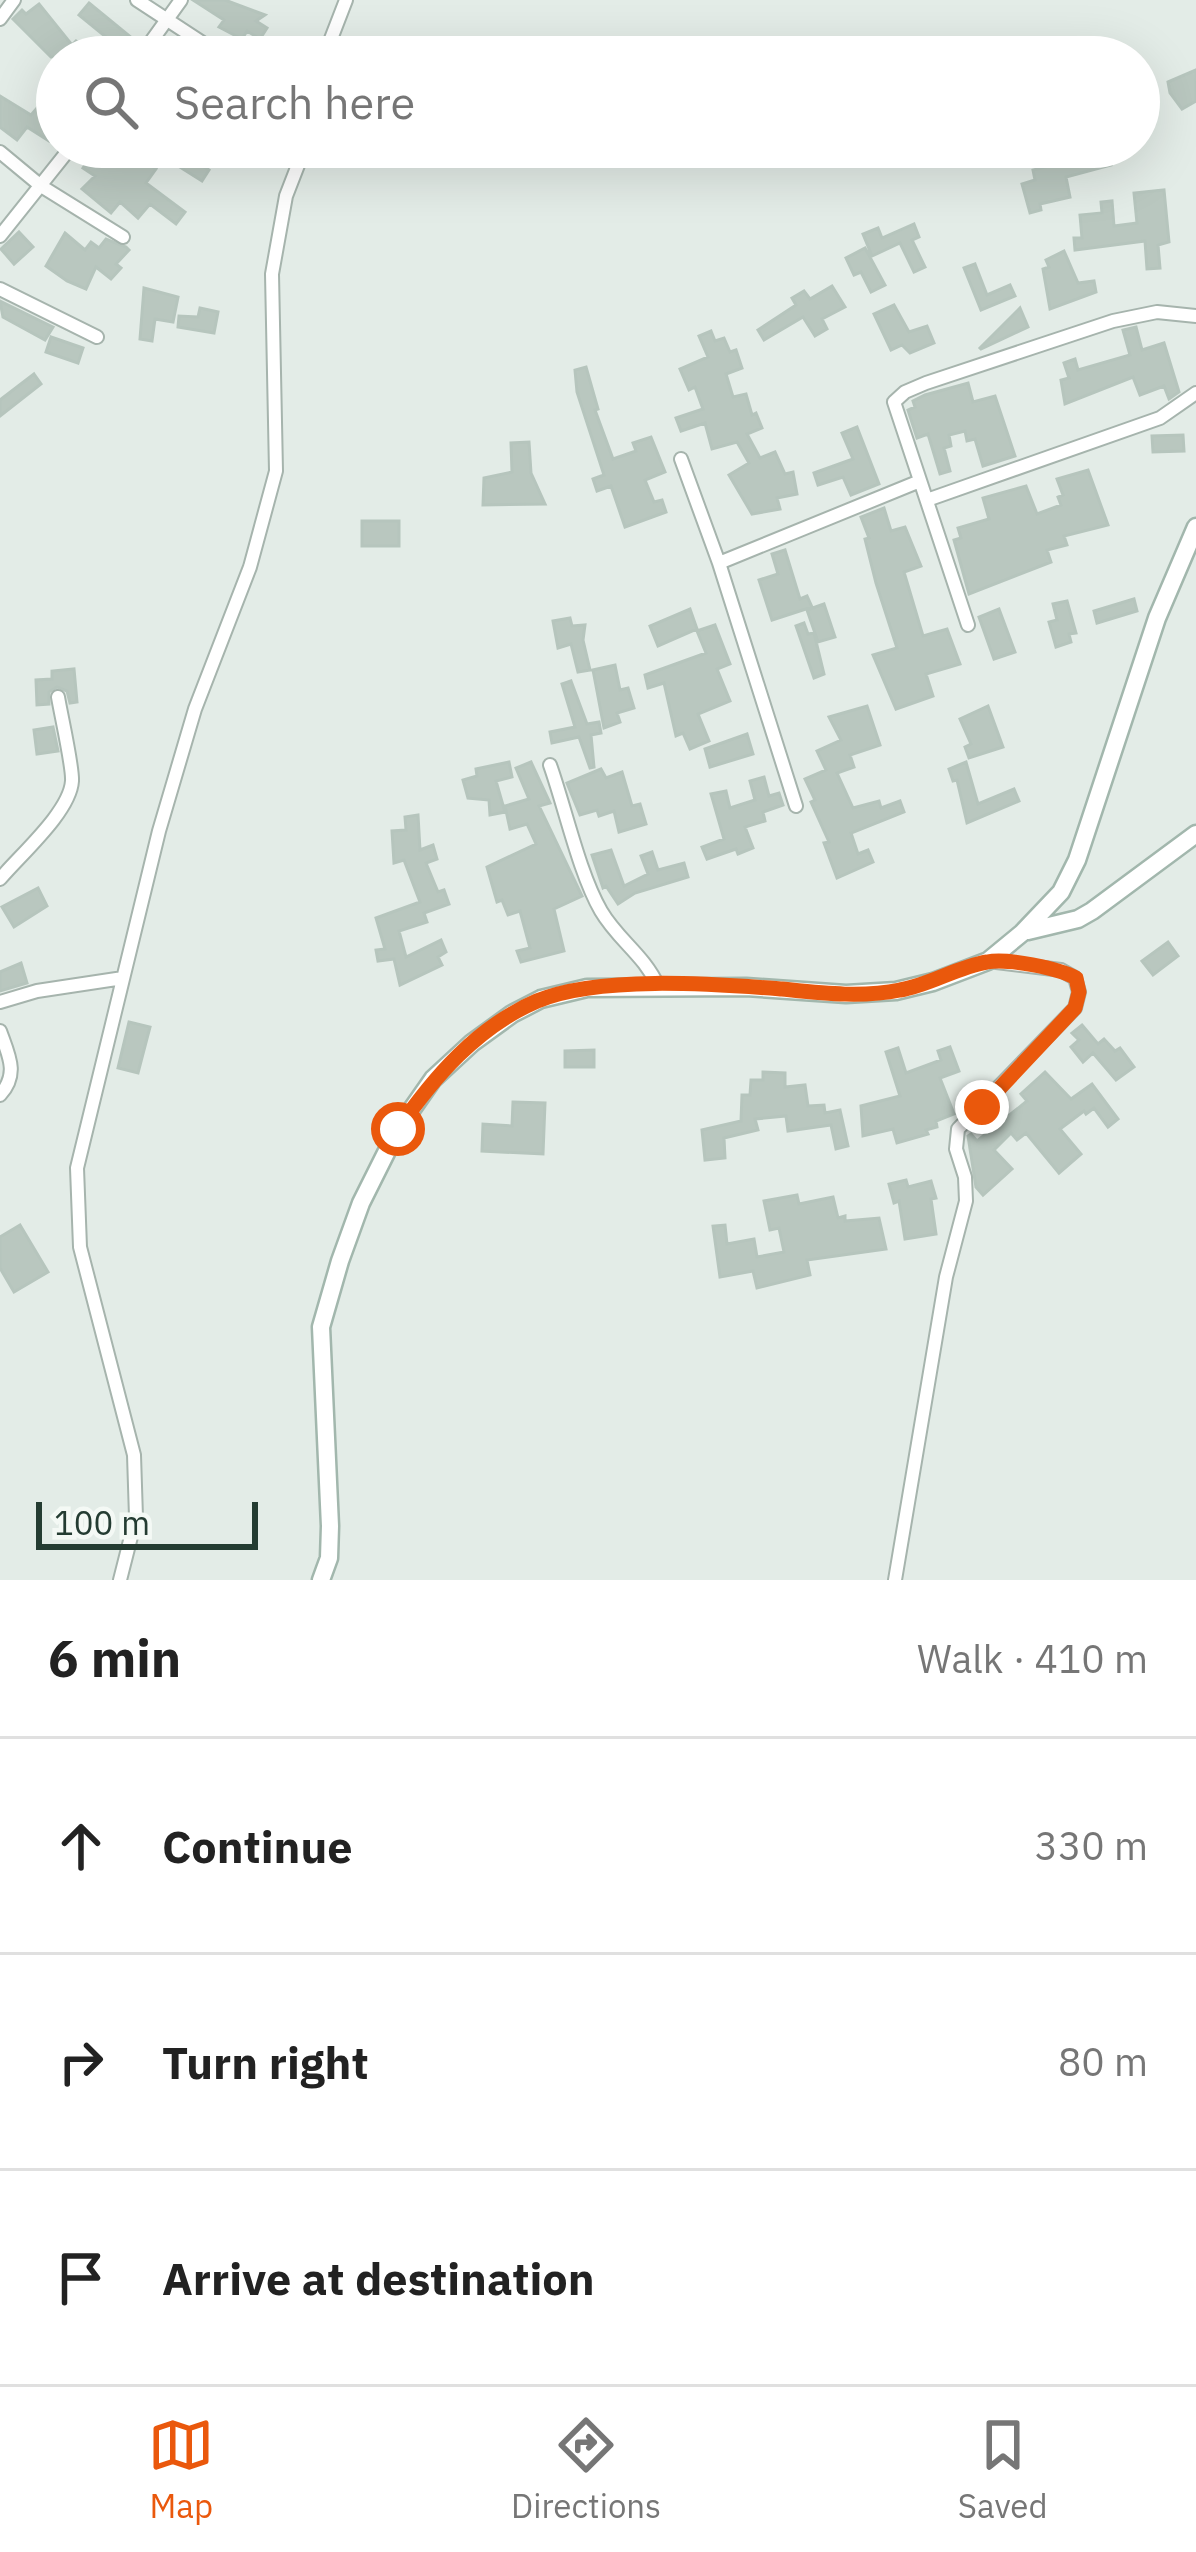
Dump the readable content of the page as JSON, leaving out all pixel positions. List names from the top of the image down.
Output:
{
  "scale_bar": "100 m",
  "page": {
    "search": "Search here",
    "scale": "100 m",
    "heading": ["6 min", "Walk · 410 m"],
    "list": [
      ["Continue", "330 m"],
      ["Turn right", "80 m"],
      "Arrive at destination"
    ],
    "nav": ["Map", "Directions", "Saved"]
  }
}
